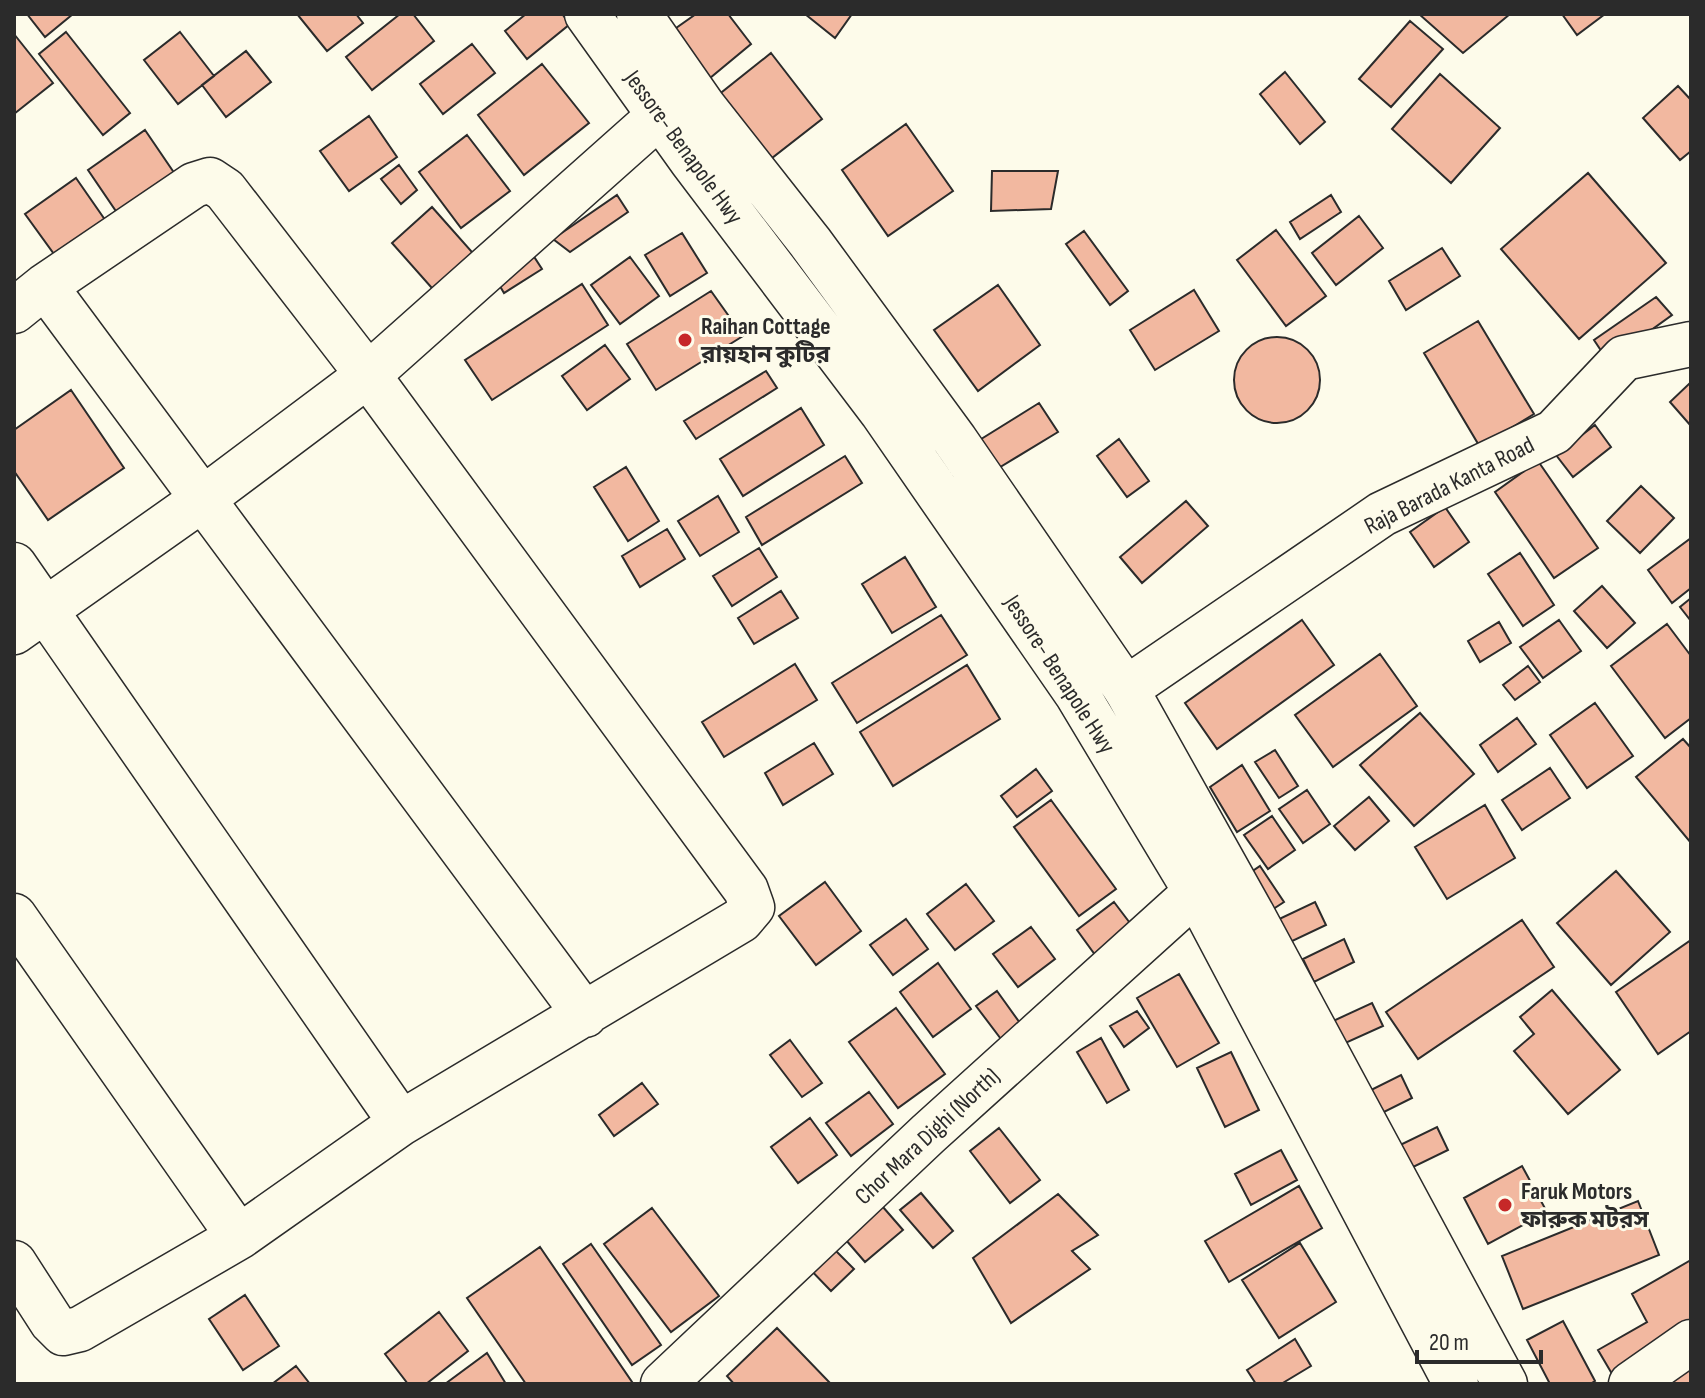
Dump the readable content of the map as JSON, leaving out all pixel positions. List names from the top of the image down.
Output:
{
  "streets": {
    "main road": ["Jessore- Benapole Hwy", "Raja Barada Kanta Road", "Chor Mara Dighi (North)"]
  },
  "crossings": [
    ["Jessore- Benapole Hwy", "Raja Barada Kanta Road"],
    ["Jessore- Benapole Hwy", "Chor Mara Dighi (North)"]
  ],
  "places": ["Raihan Cottage রায়হান কুটির", "Faruk Motors ফারুক মটরস"],
  "scale_bar": "20 m"
}
